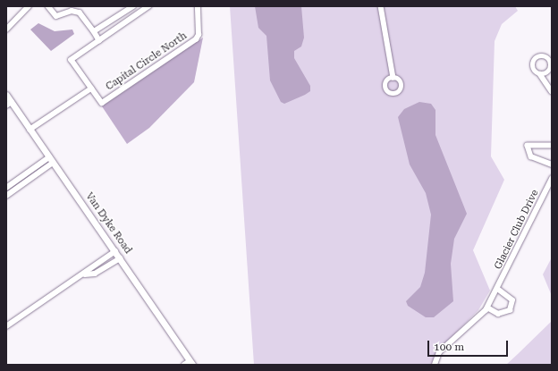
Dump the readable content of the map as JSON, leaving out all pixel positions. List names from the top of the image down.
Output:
{
  "streets": {
    "street": ["Capital Circle North", "Van Dyke Road", "Glacier Club Drive"]
  },
  "scale_bar": "100 m"
}
